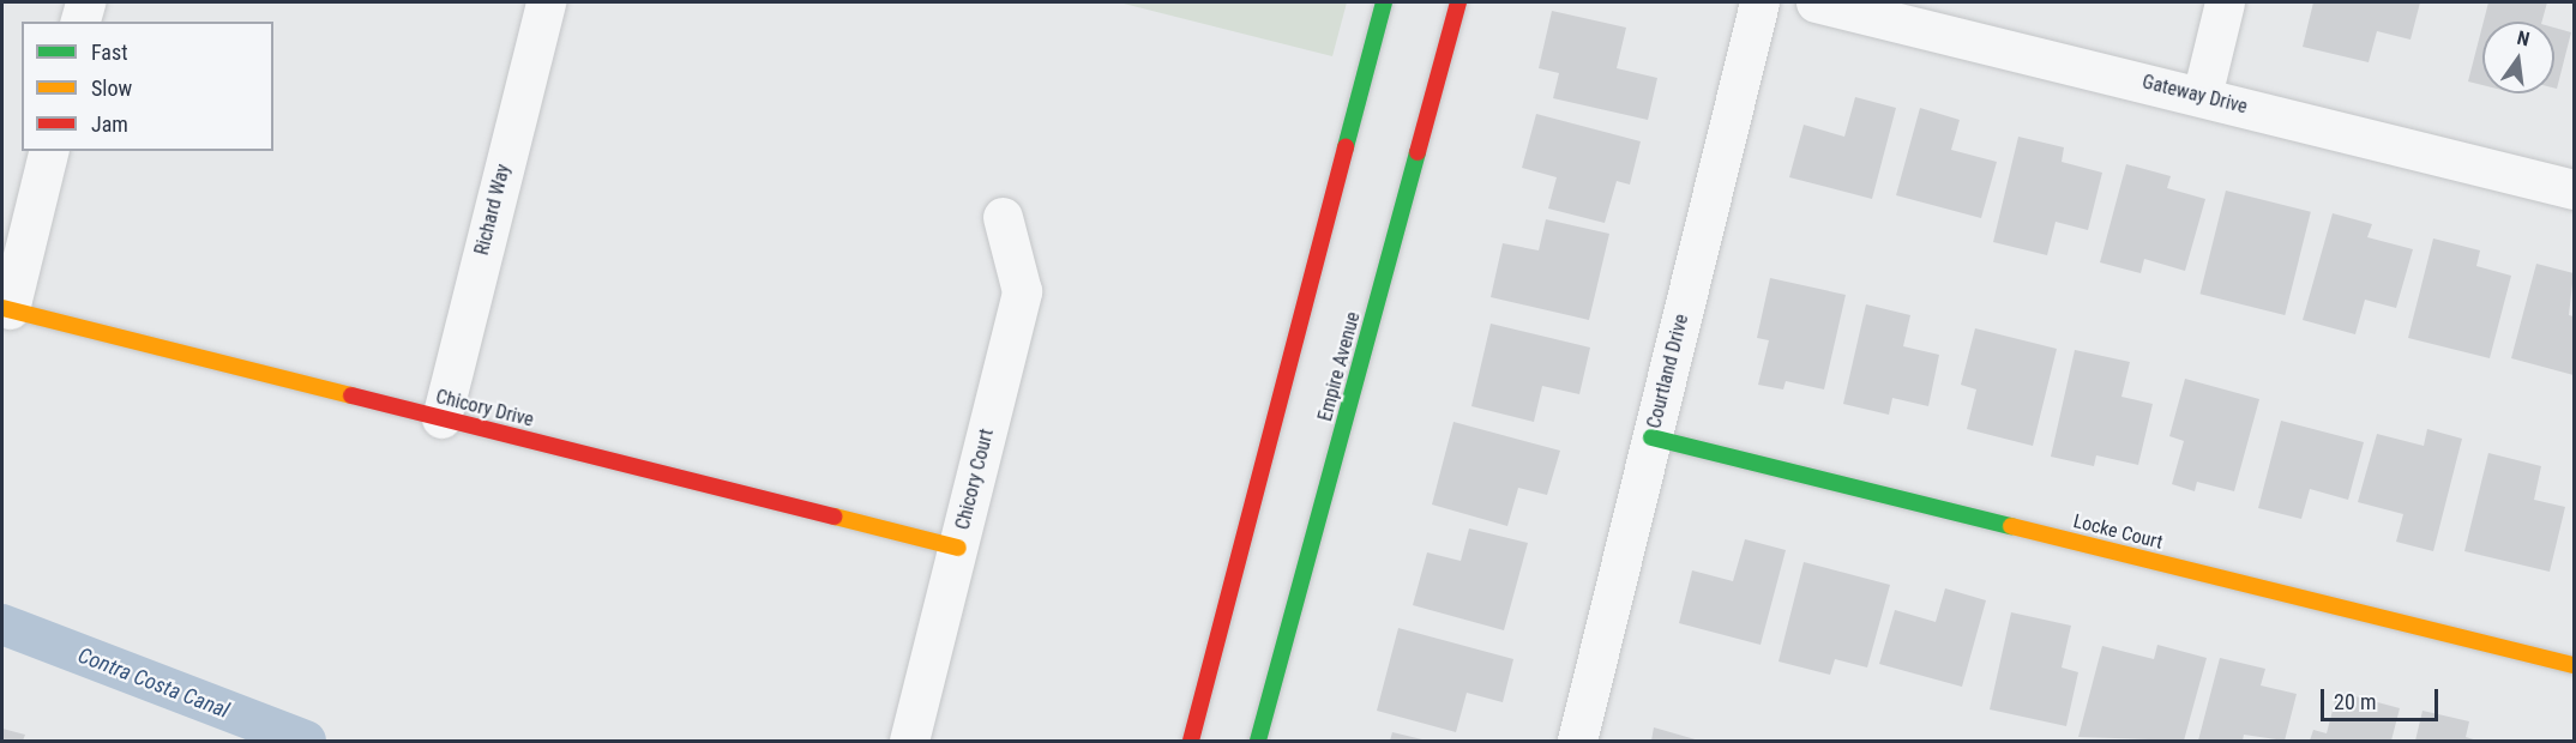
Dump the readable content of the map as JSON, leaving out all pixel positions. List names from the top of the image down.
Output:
{
  "streets": {
    "street": [
      "Gateway Drive",
      "Richard Way",
      "Empire Avenue",
      "Courtland Drive",
      "Chicory Drive",
      "Chicory Court",
      "Locke Court"
    ]
  },
  "crossings": [
    ["Richard Way", "Chicory Drive"],
    ["Courtland Drive", "Locke Court"],
    ["Chicory Drive", "Chicory Court"]
  ],
  "water": ["Contra Costa Canal"],
  "legend": ["Fast", "Slow", "Jam"],
  "scale_bar": "20 m",
  "north": "top"
}
